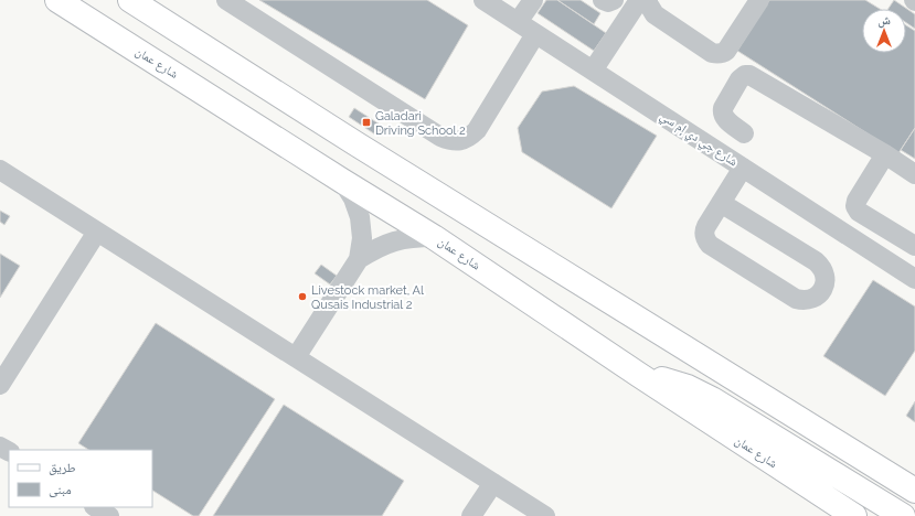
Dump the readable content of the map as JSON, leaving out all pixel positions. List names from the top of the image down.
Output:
{
  "streets": {
    "main road": ["شارع عمان"],
    "street": ["شارع جي دي إم سي"]
  },
  "places": {
    "transit": ["Galadari Driving School 2"],
    "other": ["Livestock market, Al Qusais Industrial 2"]
  },
  "legend": ["طريق", "مبنى"],
  "north": "top"
}
